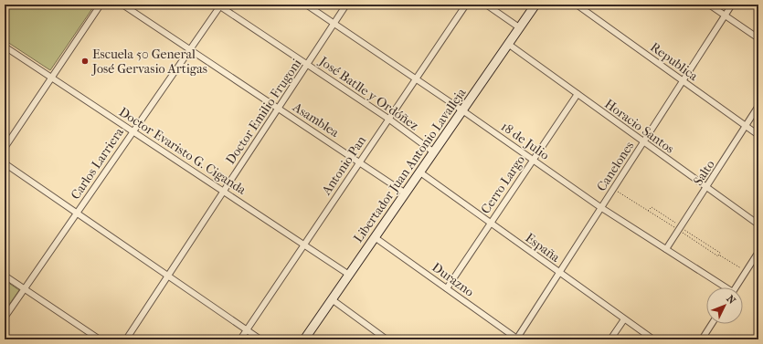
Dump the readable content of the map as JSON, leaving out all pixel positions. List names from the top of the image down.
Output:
{
  "streets": {
    "street": [
      "Republica",
      "José Batlle y Ordóñez",
      "Doctor Emilio Frugoni",
      "Asamblea",
      "Horacio Santos",
      "18 de Julio",
      "Doctor Evaristo G. Ciganda",
      "Carlos Larriera",
      "Antonio Pan",
      "Libertador Juan Antonio Lavalleja",
      "Canelones",
      "Salto",
      "Cerro Largo",
      "España",
      "Durazno"
    ]
  },
  "crossings": [
    ["Republica", "Canelones"],
    ["Republica", "Salto"],
    ["José Batlle y Ordóñez", "Doctor Emilio Frugoni"],
    ["José Batlle y Ordóñez", "Carlos Larriera"],
    ["José Batlle y Ordóñez", "Antonio Pan"],
    ["José Batlle y Ordóñez", "Libertador Juan Antonio Lavalleja"],
    ["Doctor Emilio Frugoni", "Asamblea"],
    ["Doctor Emilio Frugoni", "18 de Julio"],
    ["Doctor Emilio Frugoni", "Doctor Evaristo G. Ciganda"],
    ["Asamblea", "Carlos Larriera"],
    ["Asamblea", "Antonio Pan"],
    ["Asamblea", "Libertador Juan Antonio Lavalleja"],
    ["Horacio Santos", "Libertador Juan Antonio Lavalleja"],
    ["Horacio Santos", "Canelones"],
    ["Horacio Santos", "Salto"],
    ["Horacio Santos", "Cerro Largo"],
    ["18 de Julio", "Antonio Pan"],
    ["18 de Julio", "Libertador Juan Antonio Lavalleja"],
    ["18 de Julio", "Canelones"],
    ["18 de Julio", "Salto"],
    ["18 de Julio", "Cerro Largo"],
    ["Doctor Evaristo G. Ciganda", "Carlos Larriera"],
    ["Doctor Evaristo G. Ciganda", "Antonio Pan"],
    ["Doctor Evaristo G. Ciganda", "Libertador Juan Antonio Lavalleja"],
    ["Libertador Juan Antonio Lavalleja", "España"],
    ["Libertador Juan Antonio Lavalleja", "Durazno"],
    ["Canelones", "España"],
    ["Canelones", "Durazno"],
    ["Cerro Largo", "España"],
    ["Cerro Largo", "Durazno"]
  ],
  "places": ["Escuela 50 General José Gervasio Artigas"],
  "north": "top right"
}
